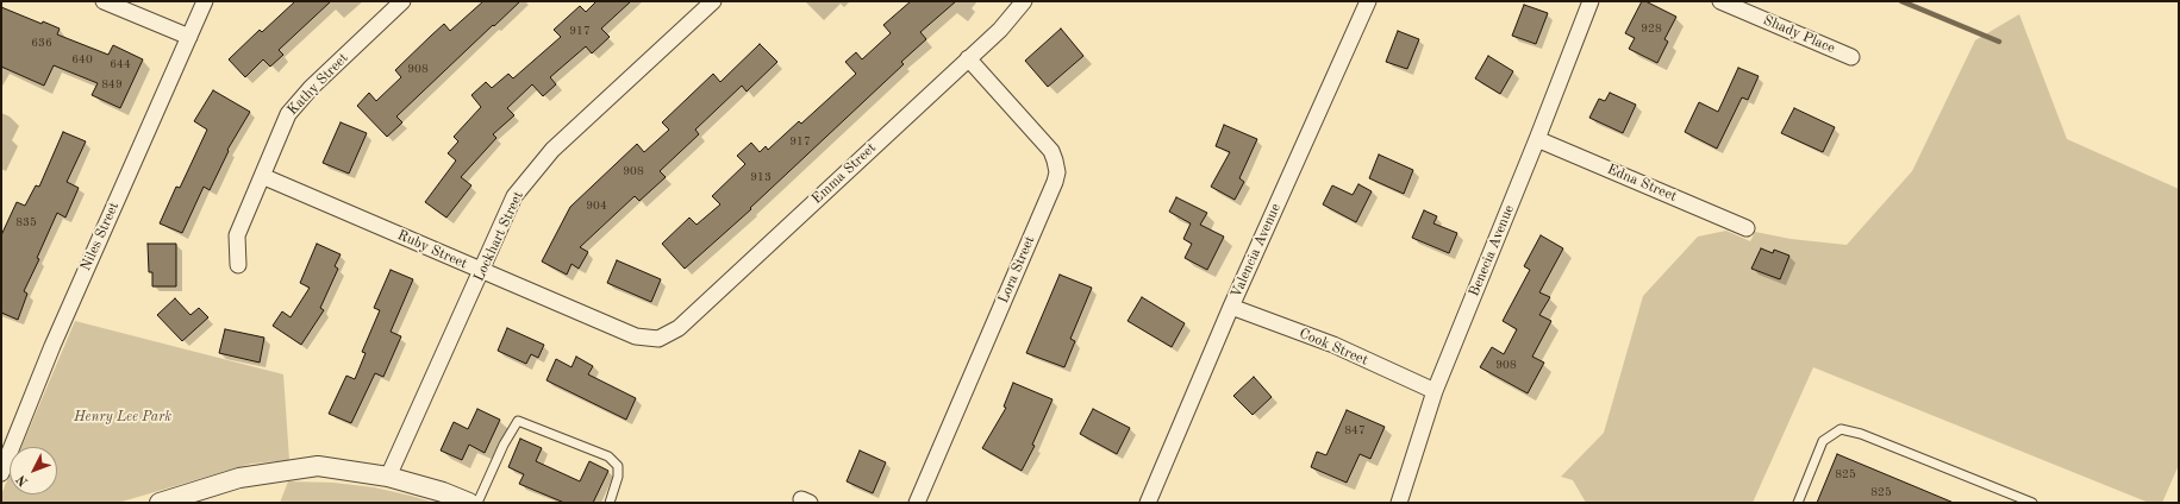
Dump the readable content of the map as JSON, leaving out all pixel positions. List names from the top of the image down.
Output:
{
  "streets": {
    "street": [
      "Shady Place",
      "Kathy Street",
      "Emma Street",
      "Edna Street",
      "Niles Street",
      "Lockhart Street",
      "Ruby Street",
      "Valencia Avenue",
      "Benecia Avenue",
      "Lora Street",
      "Cook Street"
    ]
  },
  "crossings": [
    ["Kathy Street", "Ruby Street"],
    ["Emma Street", "Ruby Street"],
    ["Emma Street", "Lora Street"],
    ["Edna Street", "Benecia Avenue"],
    ["Lockhart Street", "Ruby Street"],
    ["Valencia Avenue", "Cook Street"],
    ["Benecia Avenue", "Cook Street"]
  ],
  "parks": ["Henry Lee Park"],
  "house_numbers": [
    "928",
    "917",
    "636",
    "640",
    "644",
    "908",
    "849",
    "917",
    "908",
    "913",
    "904",
    "835",
    "908",
    "847",
    "825",
    "825"
  ],
  "north": "bottom left"
}
